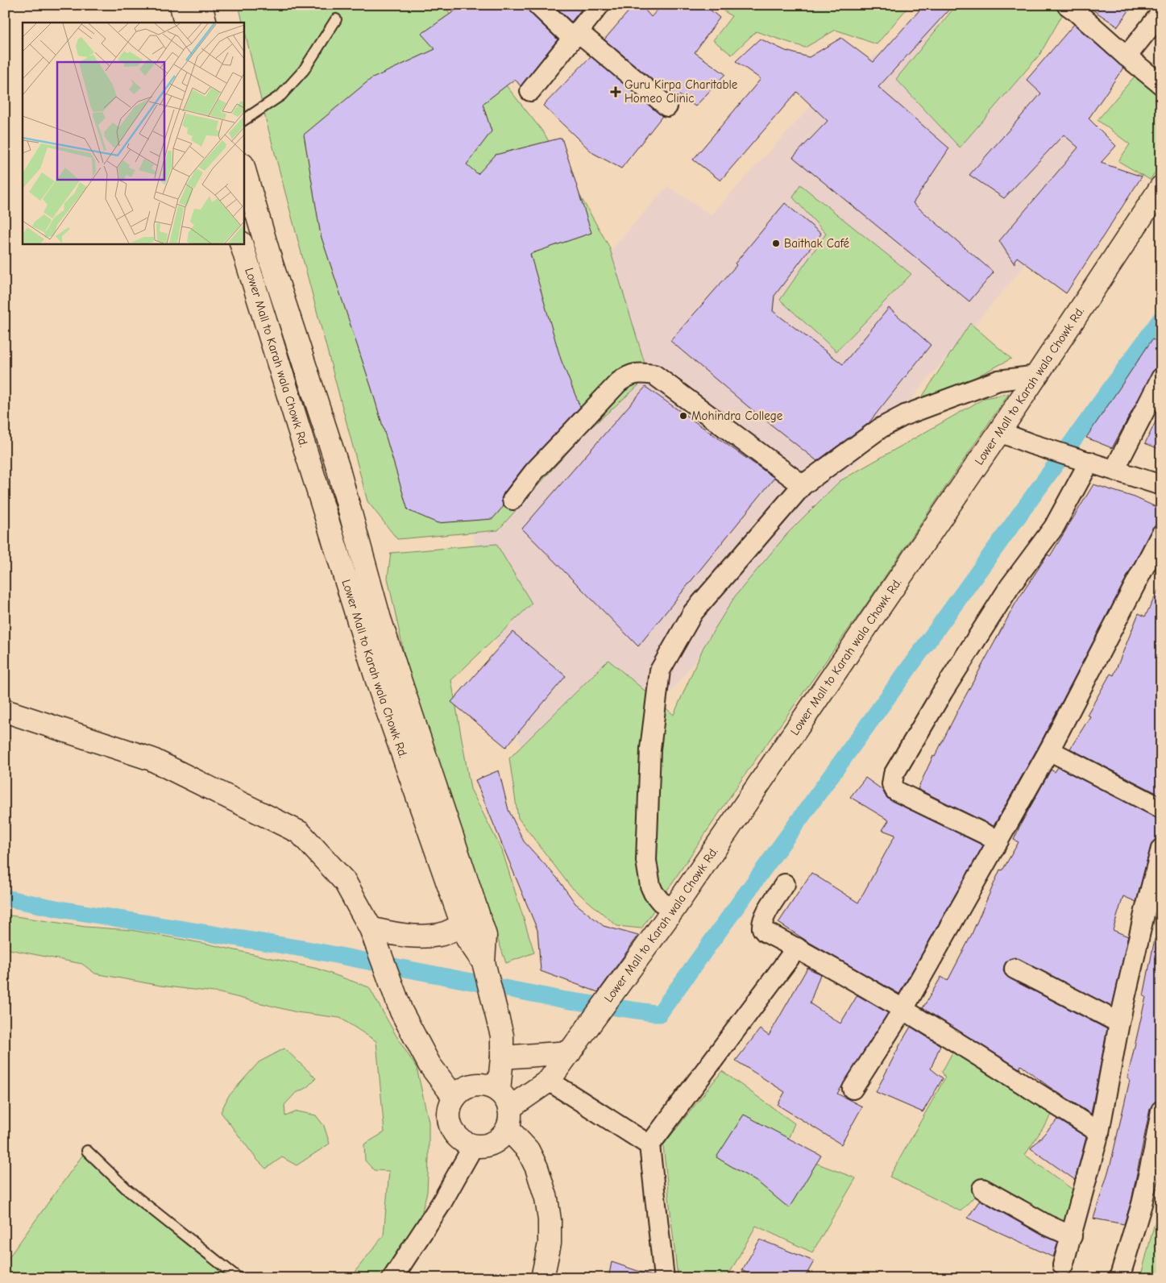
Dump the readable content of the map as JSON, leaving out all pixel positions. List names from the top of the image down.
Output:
{
  "streets": {
    "main road": ["Lower Mall to Karah wala Chowk Rd."]
  },
  "places": {
    "health": ["Guru Kirpa Charitable Homeo Clinic"],
    "other": ["Baithak Café", "Mohindra College"]
  }
}
